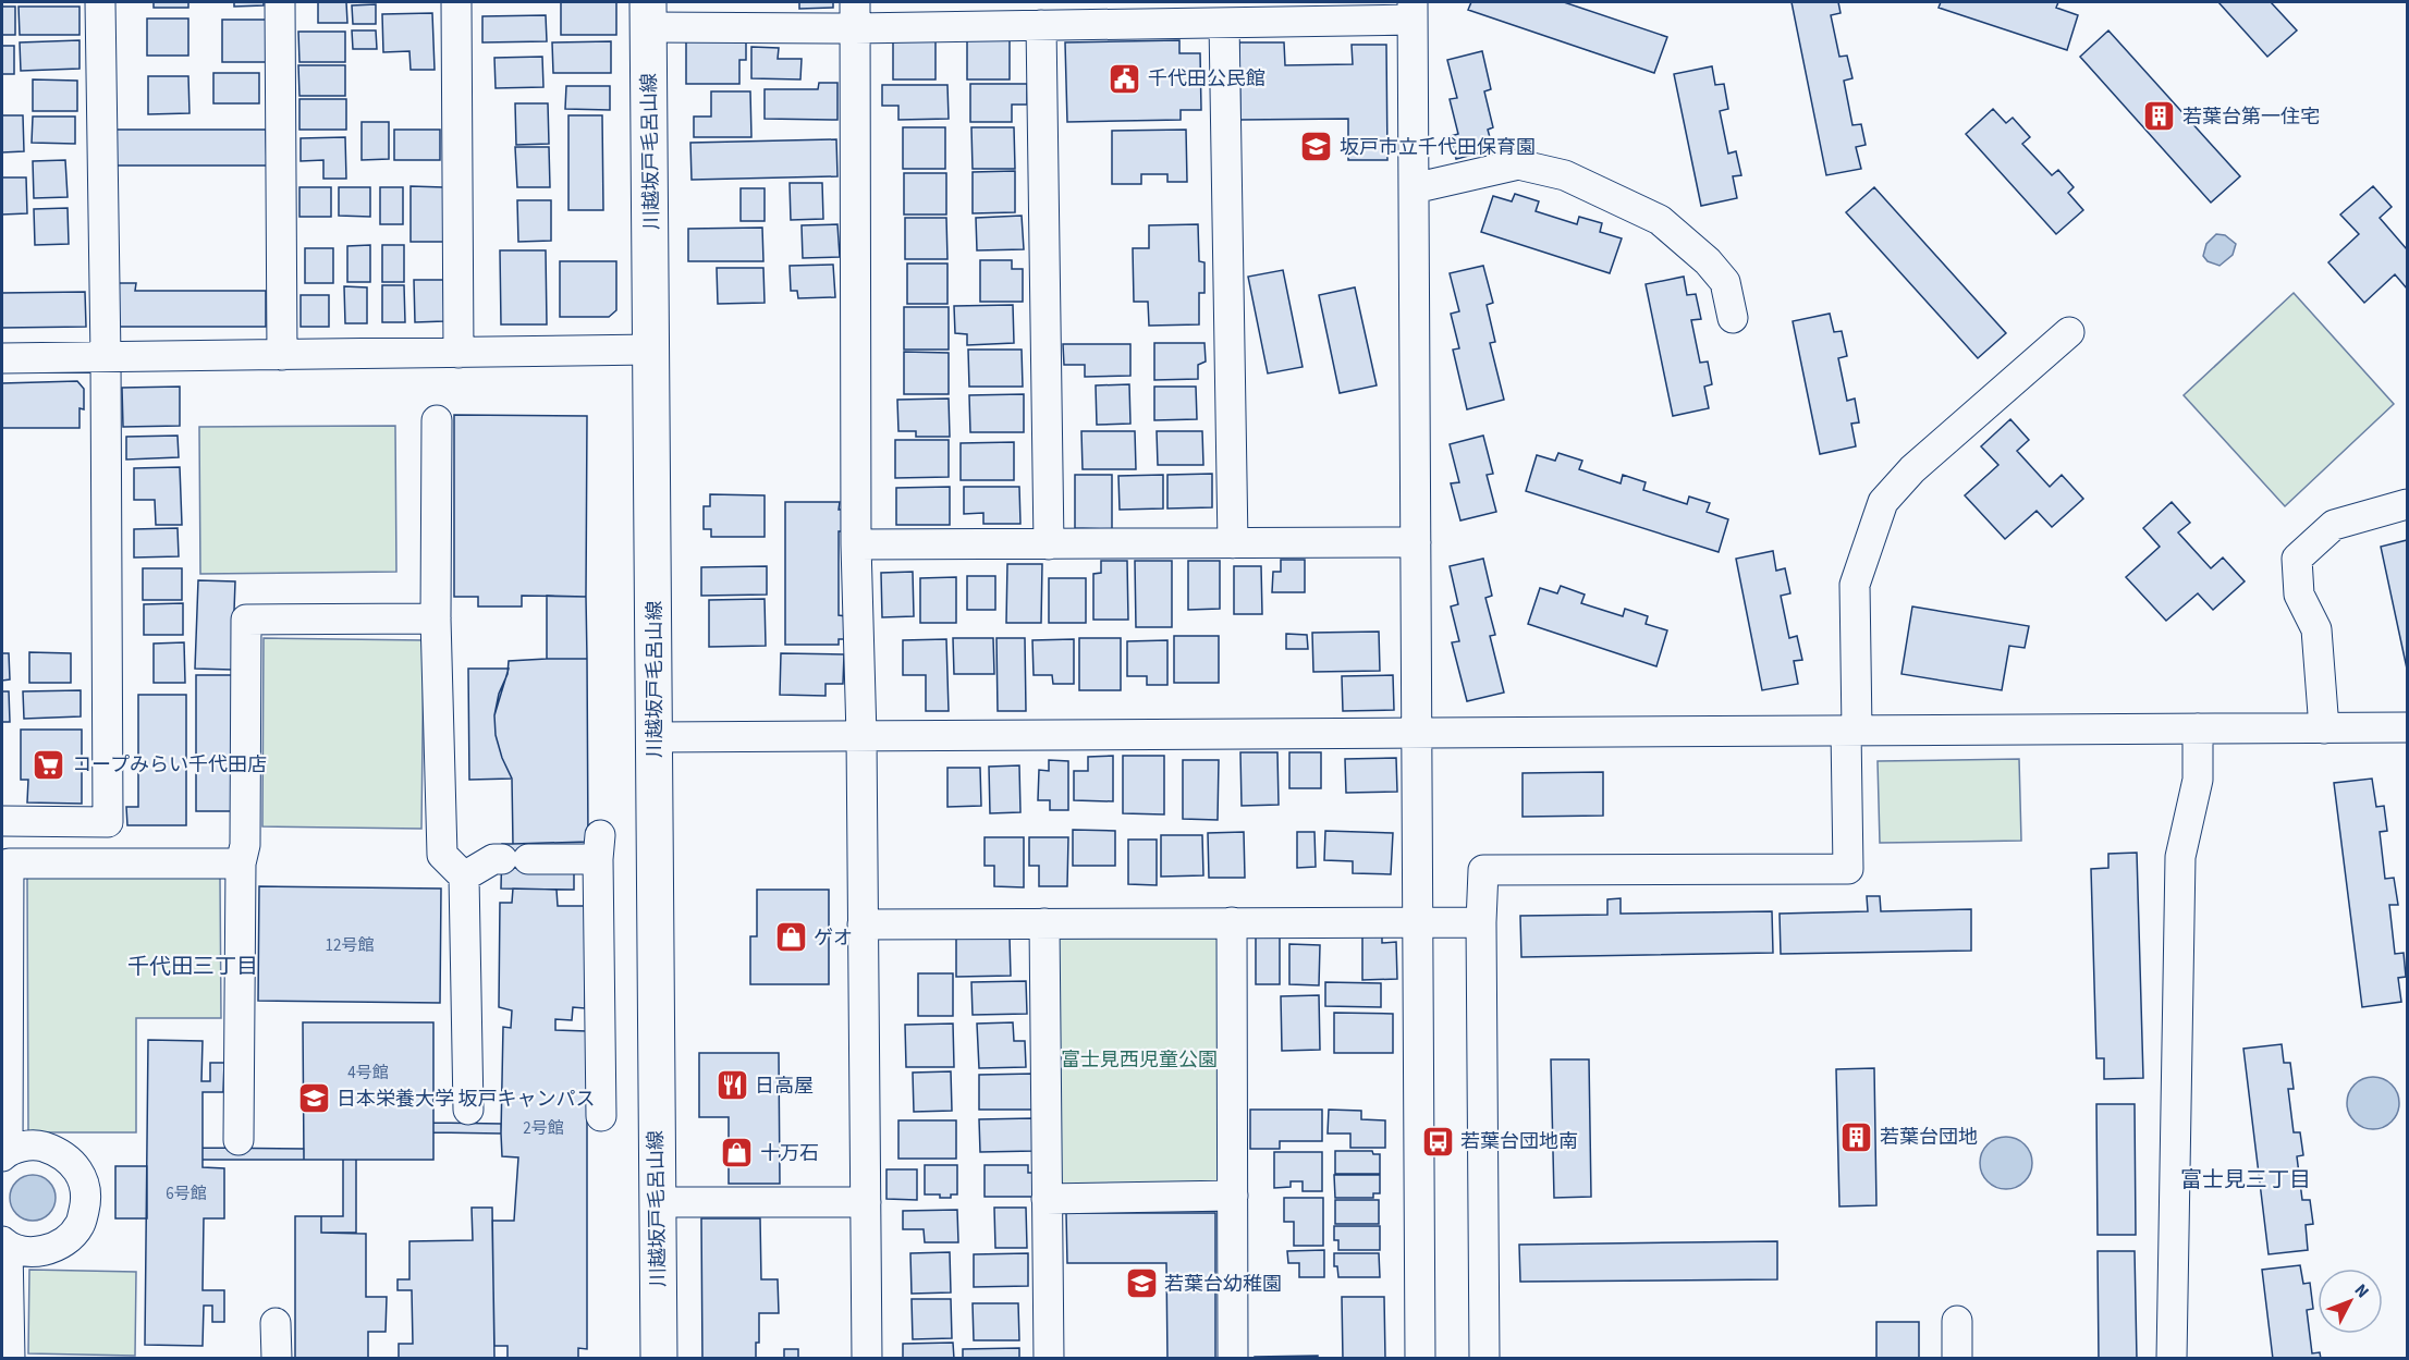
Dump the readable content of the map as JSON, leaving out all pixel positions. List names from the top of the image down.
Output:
{
  "streets": {
    "main road": ["川越坂戸毛呂山線"]
  },
  "districts": ["千代田三丁目", "富士見三丁目"],
  "parks": ["富士見西児童公園"],
  "places": {
    "public building": ["千代田公民館"],
    "building": ["若葉台第一住宅", "若葉台団地"],
    "school or university": ["坂戸市立千代田保育園", "日本栄養大学 坂戸キャンパス", "若葉台幼稚園"],
    "supermarket": ["コープみらい千代田店"],
    "shop": ["ゲオ", "十万石"],
    "restaurant": ["日高屋"],
    "bus stop": ["若葉台団地南"]
  },
  "house_numbers": [
    "12号館",
    "4号館",
    "2号館",
    "6号館"
  ],
  "north": "top right"
}
